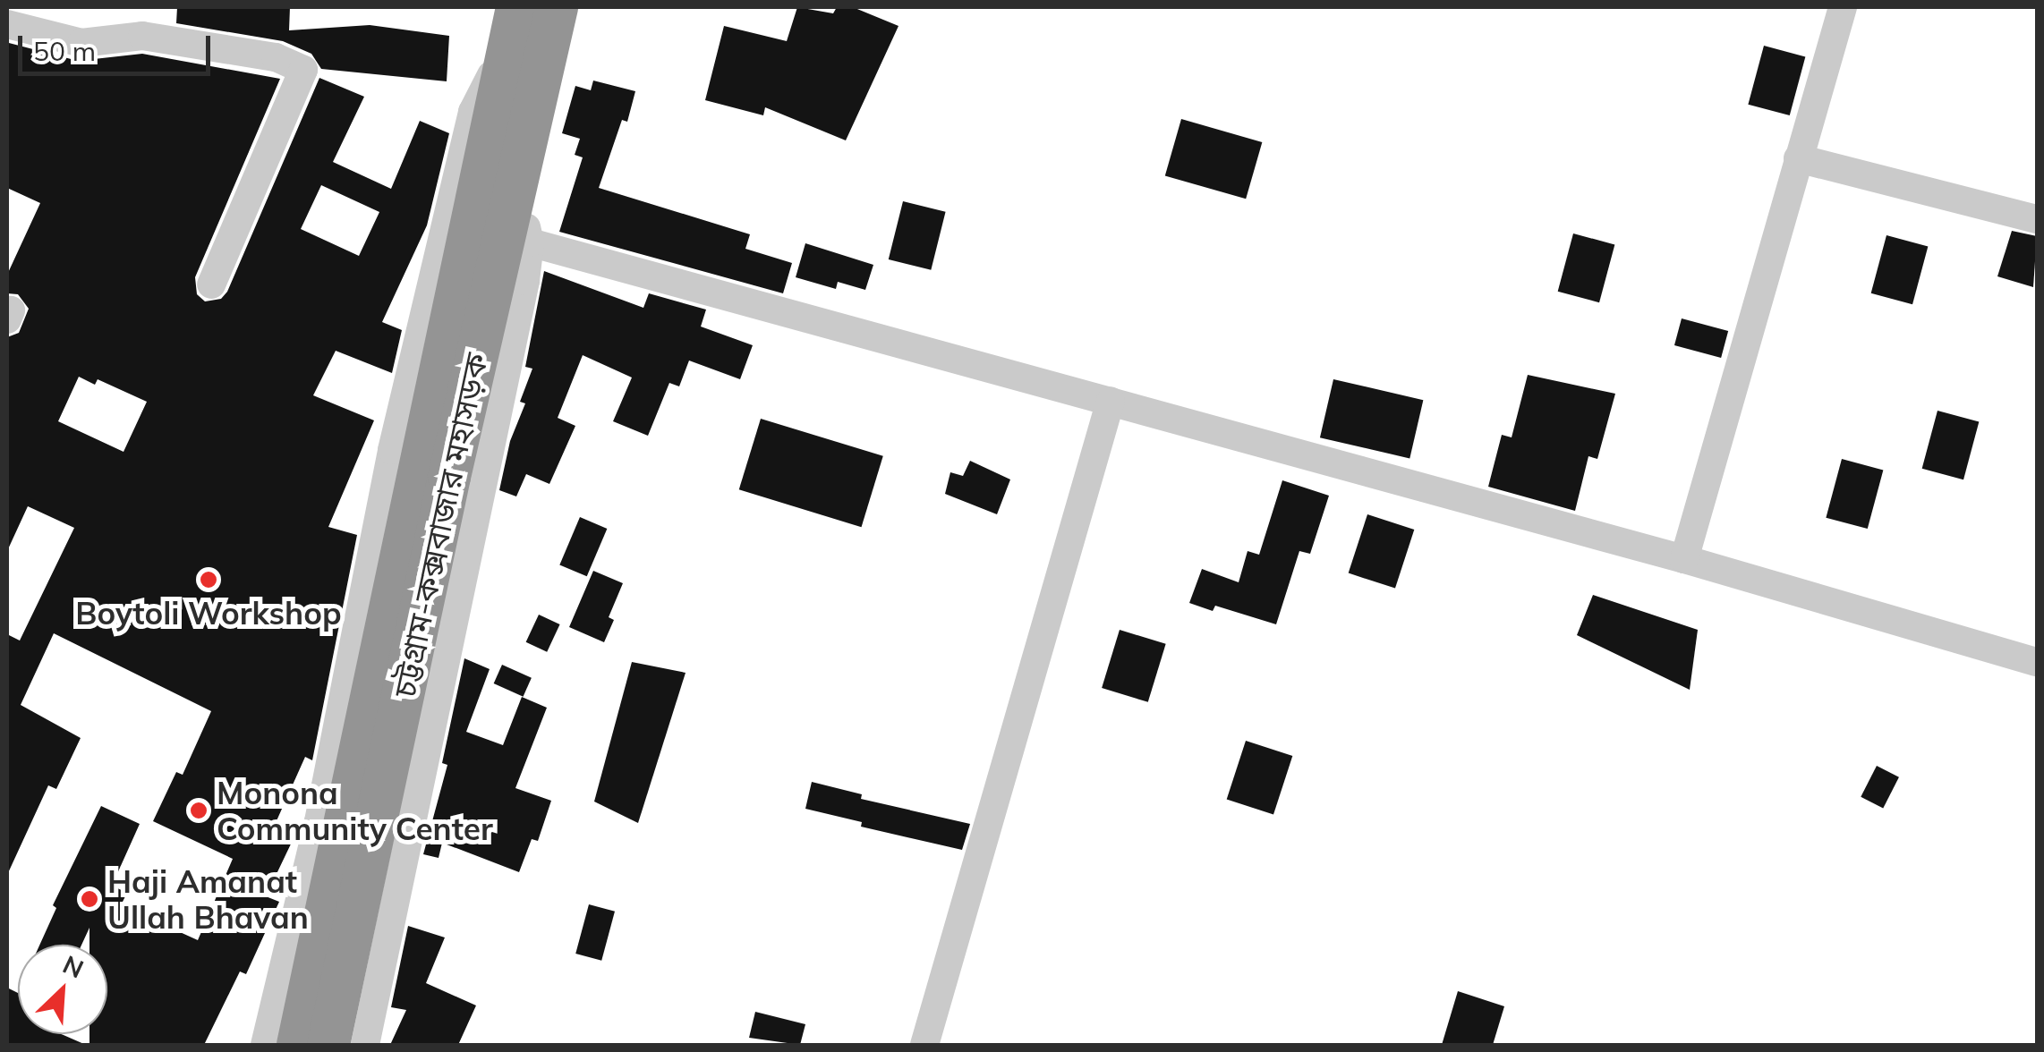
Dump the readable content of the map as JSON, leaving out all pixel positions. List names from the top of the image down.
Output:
{
  "streets": {
    "highway": ["চট্টগ্রাম-কক্সবাজার মহাসড়ক"]
  },
  "places": ["Boytoli Workshop", "Monona Community Center", "Haji Amanat Ullah Bhavan"],
  "scale_bar": "50 m",
  "north": "top right"
}
